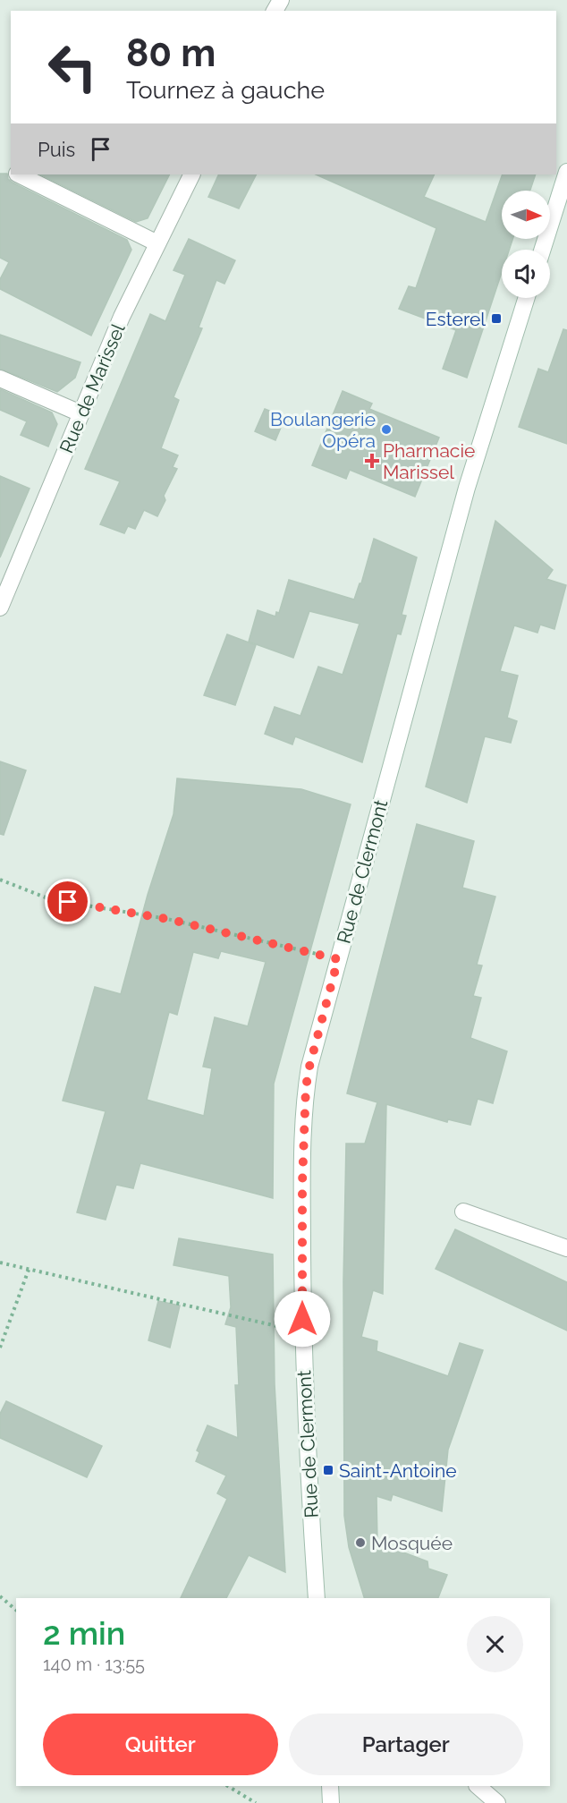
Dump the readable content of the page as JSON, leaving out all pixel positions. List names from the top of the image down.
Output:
{
  "streets": {
    "main road": ["Rue de Marissel", "Rue de Clermont"]
  },
  "places": {
    "transit": ["Esterel", "Saint-Antoine"],
    "other": ["Boulangerie Opéra", "Mosquée"],
    "health": ["Pharmacie Marissel"]
  },
  "north": "right",
  "page": {
    "turn": ["80 m", "Tournez à gauche"],
    "then": "Puis",
    "heading": ["2 min", "140 m · 13:55"],
    "buttons": ["Quitter", "Partager"]
  }
}
